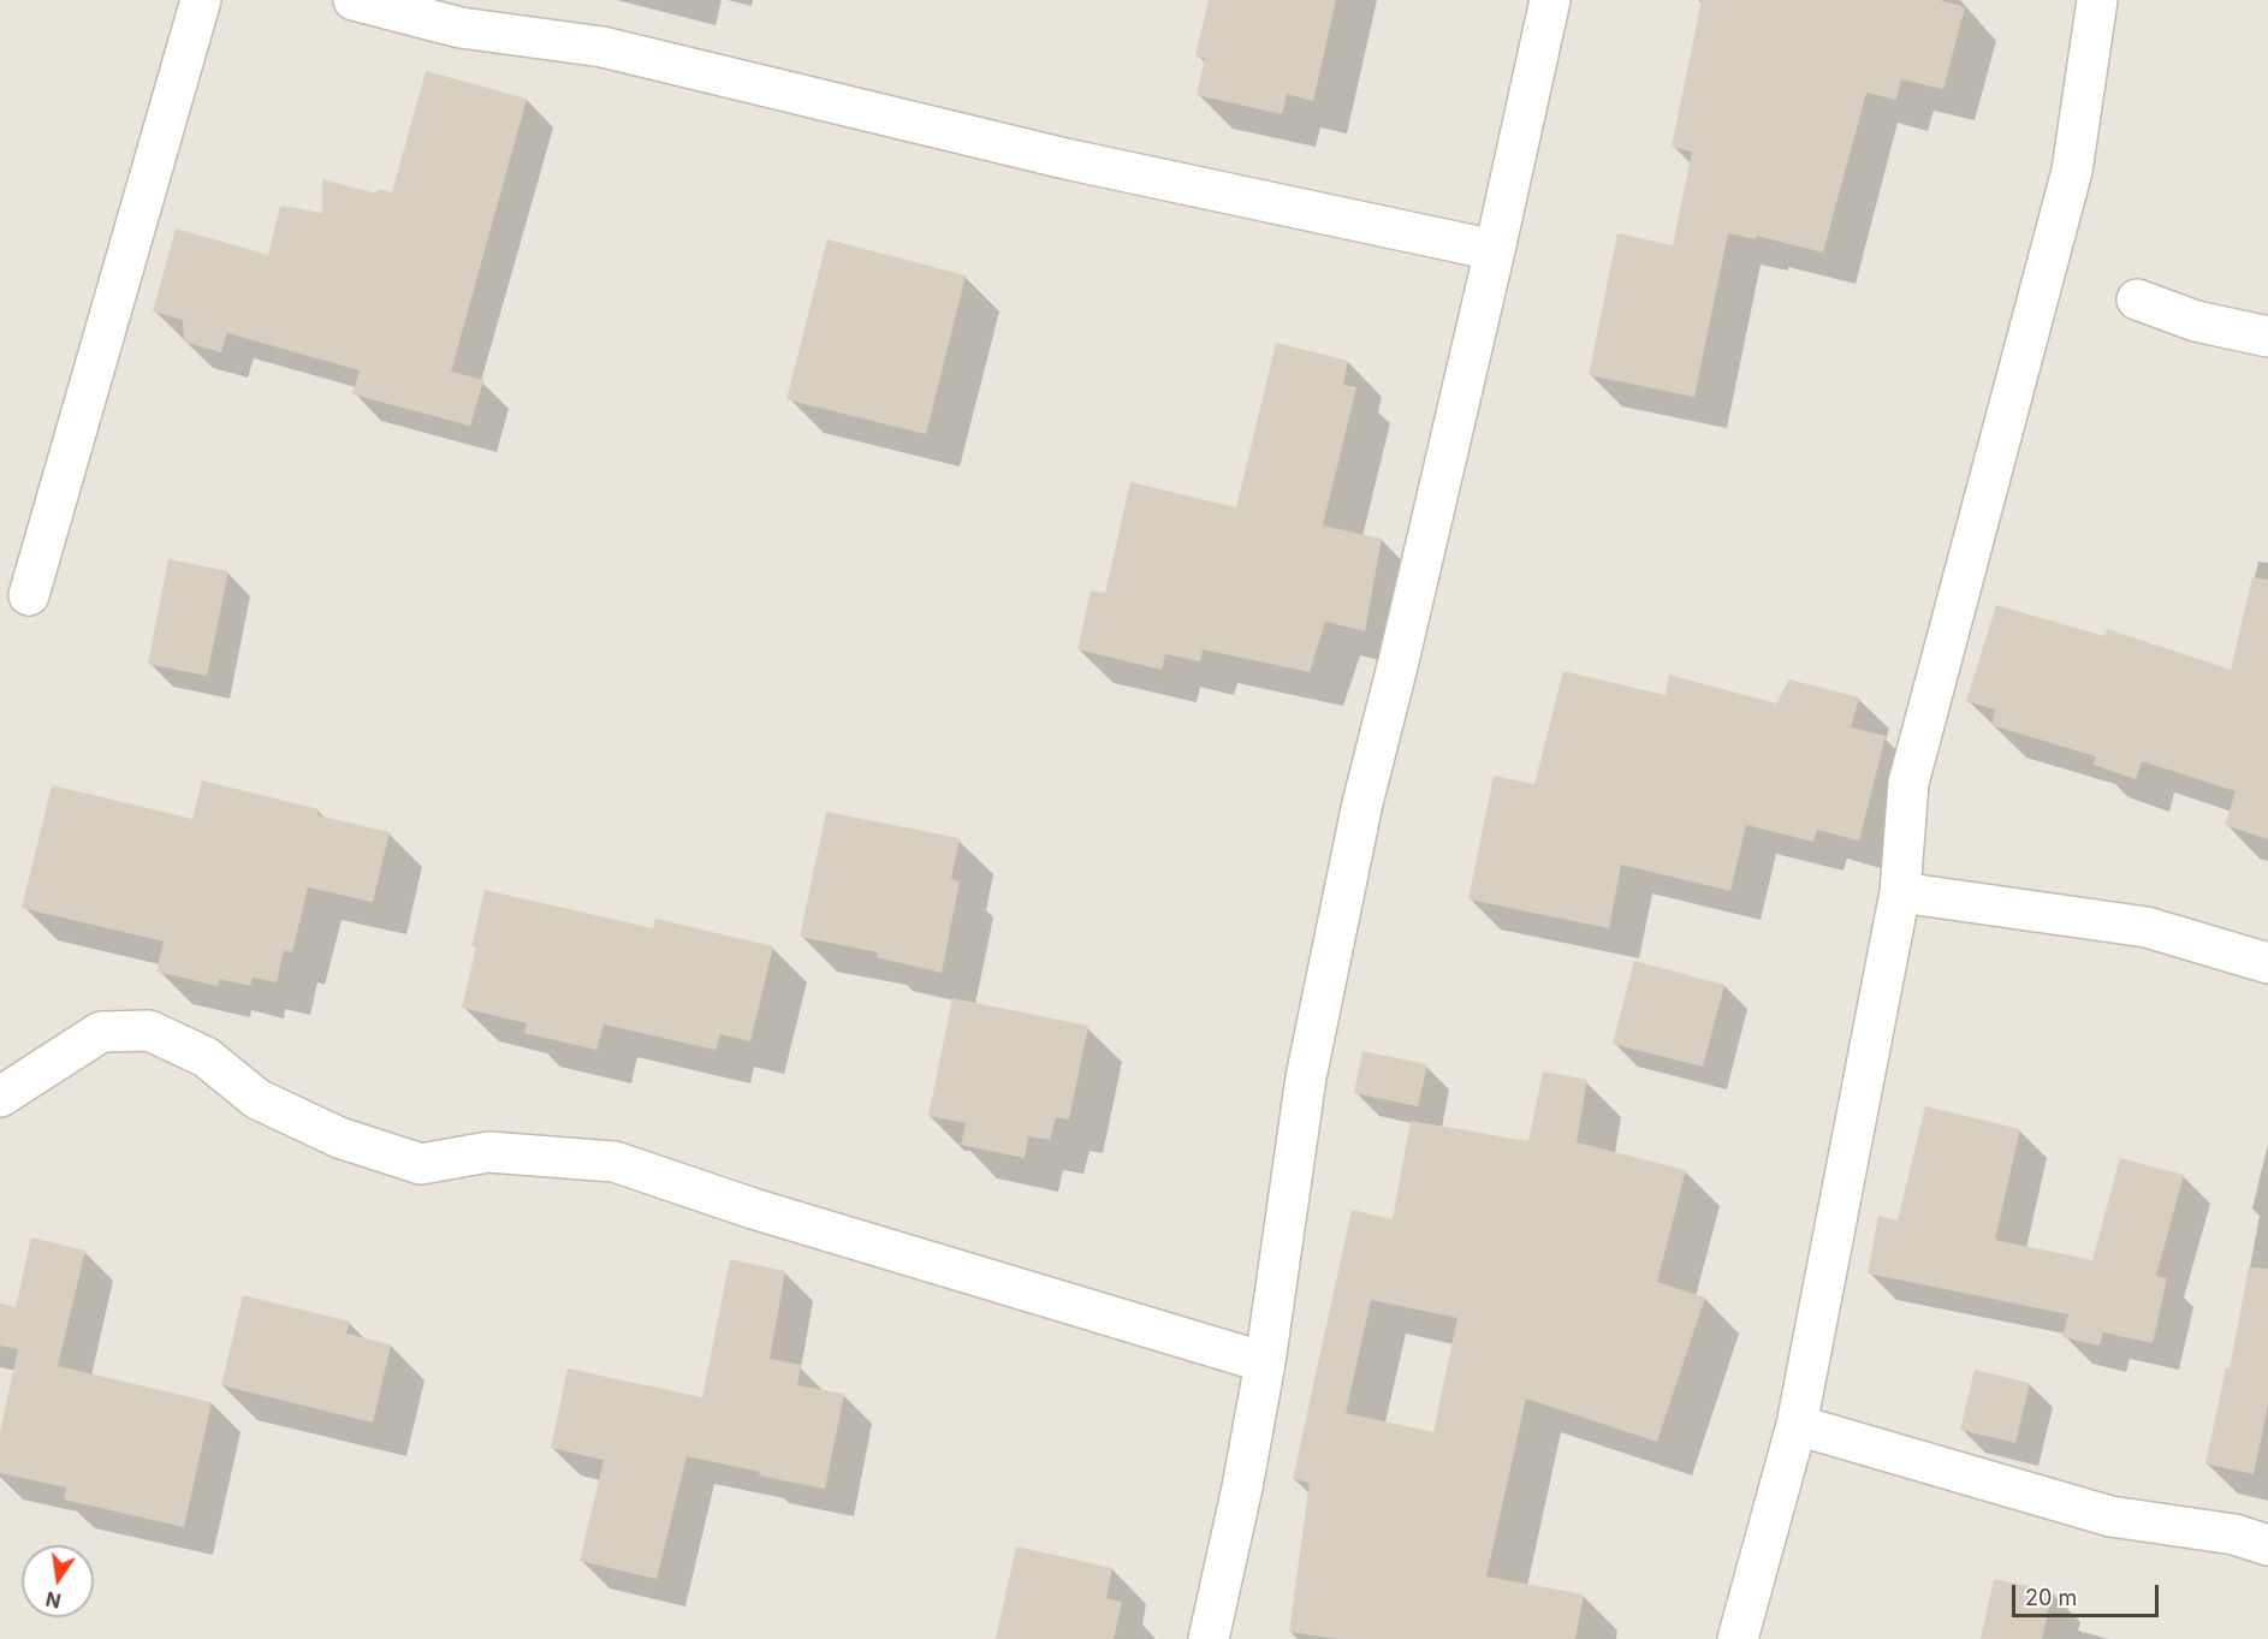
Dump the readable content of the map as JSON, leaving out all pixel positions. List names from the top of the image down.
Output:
{
  "scale_bar": "20 m",
  "north": "bottom"
}
